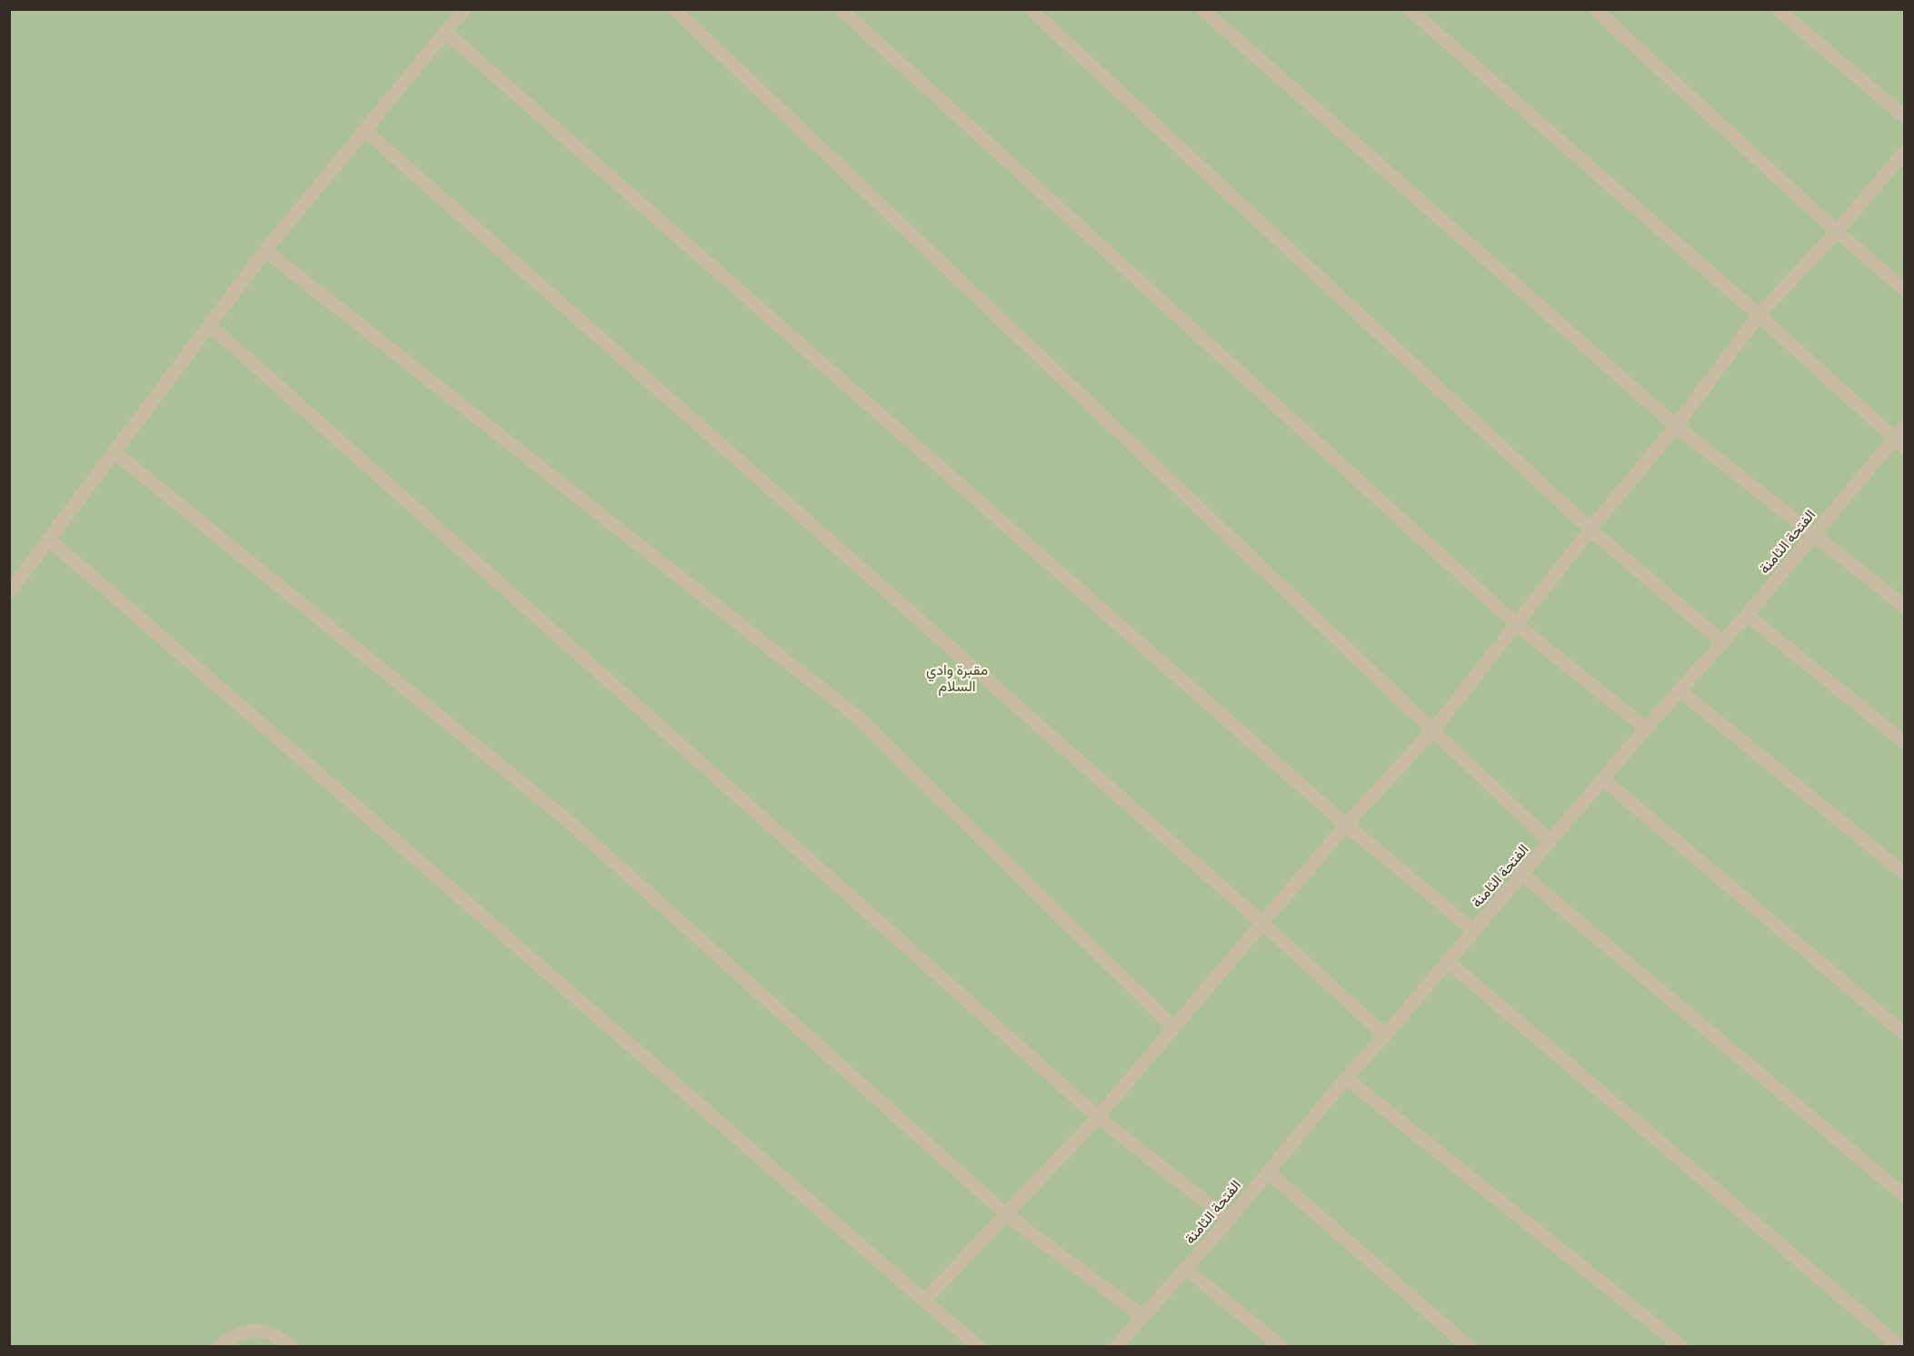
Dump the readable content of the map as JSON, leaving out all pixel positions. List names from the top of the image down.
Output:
{
  "streets": {
    "lane": ["الفتحة الثامنة"]
  },
  "parks": ["مقبرة وادي السلام"]
}
